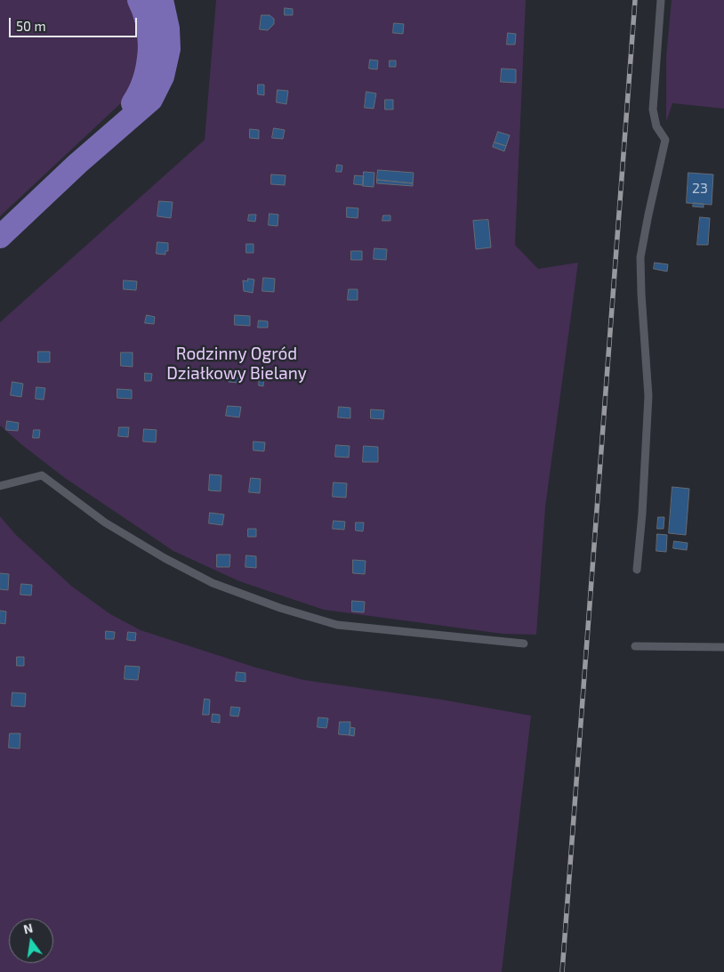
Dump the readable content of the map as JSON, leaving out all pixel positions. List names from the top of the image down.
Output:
{
  "parks": ["Rodzinny Ogród Działkowy Bielany"],
  "house_numbers": ["23"],
  "scale_bar": "50 m",
  "north": "top"
}
